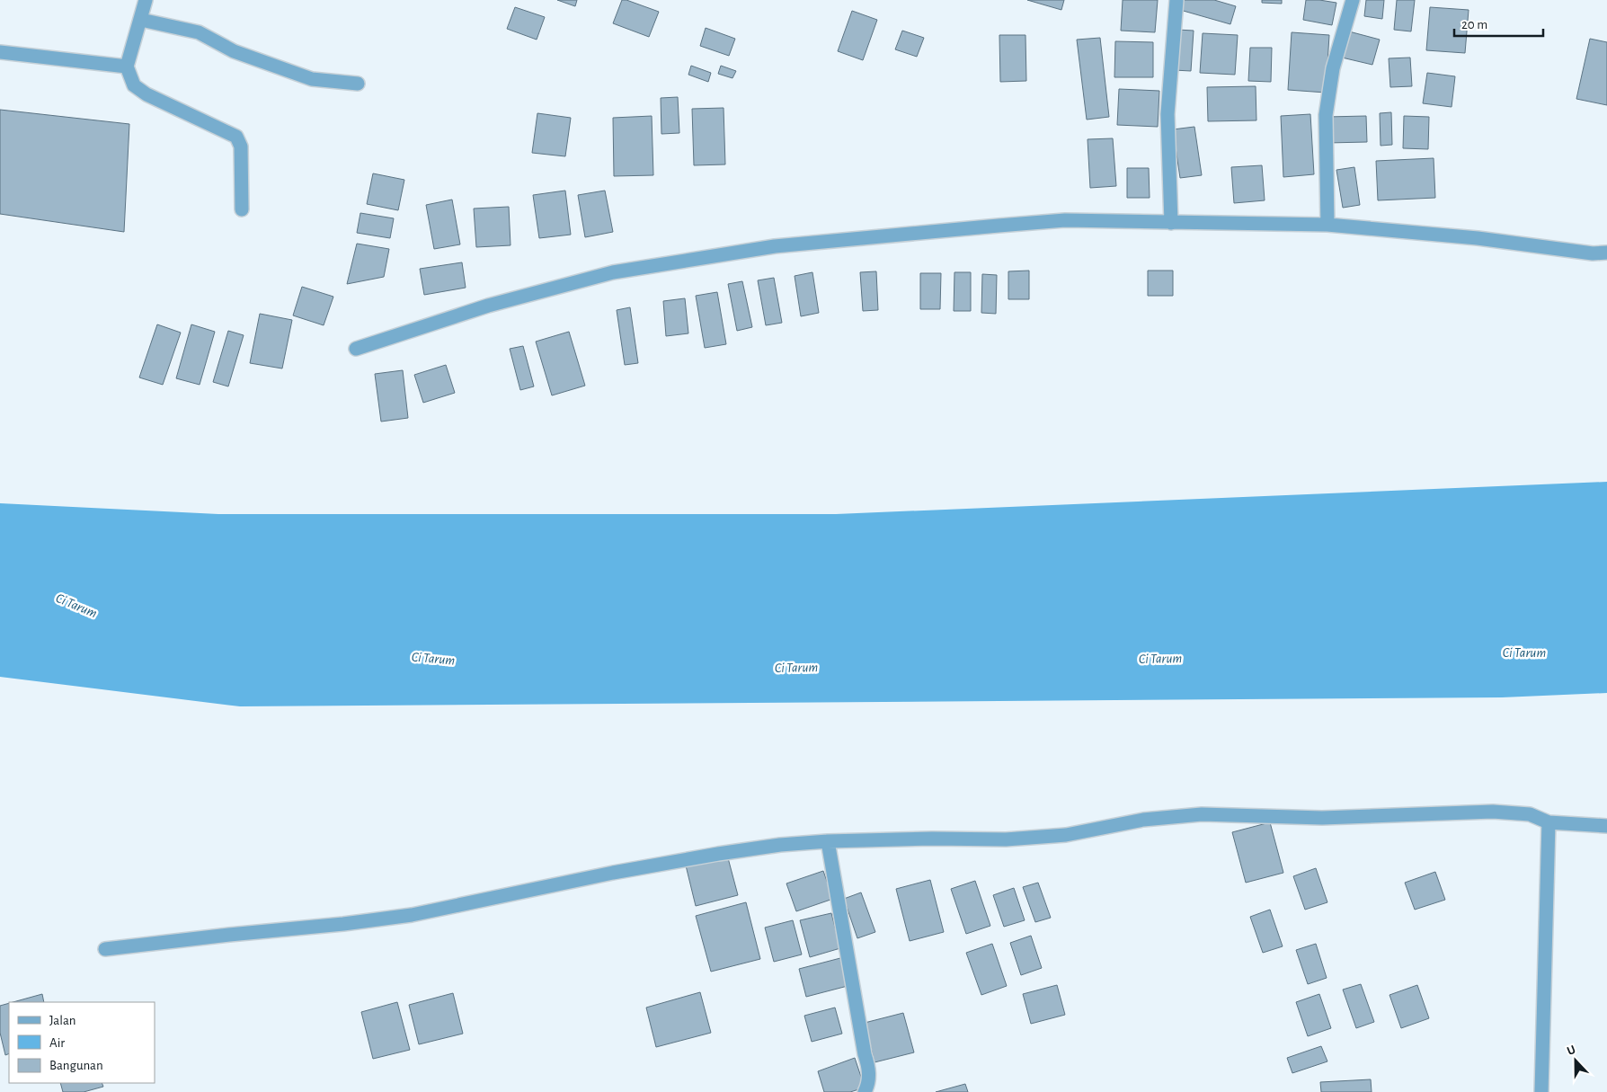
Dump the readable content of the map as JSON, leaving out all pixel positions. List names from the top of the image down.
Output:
{
  "water": ["Ci Tarum"],
  "legend": ["Jalan", "Air", "Bangunan"],
  "scale_bar": "20 m",
  "north": "top"
}
